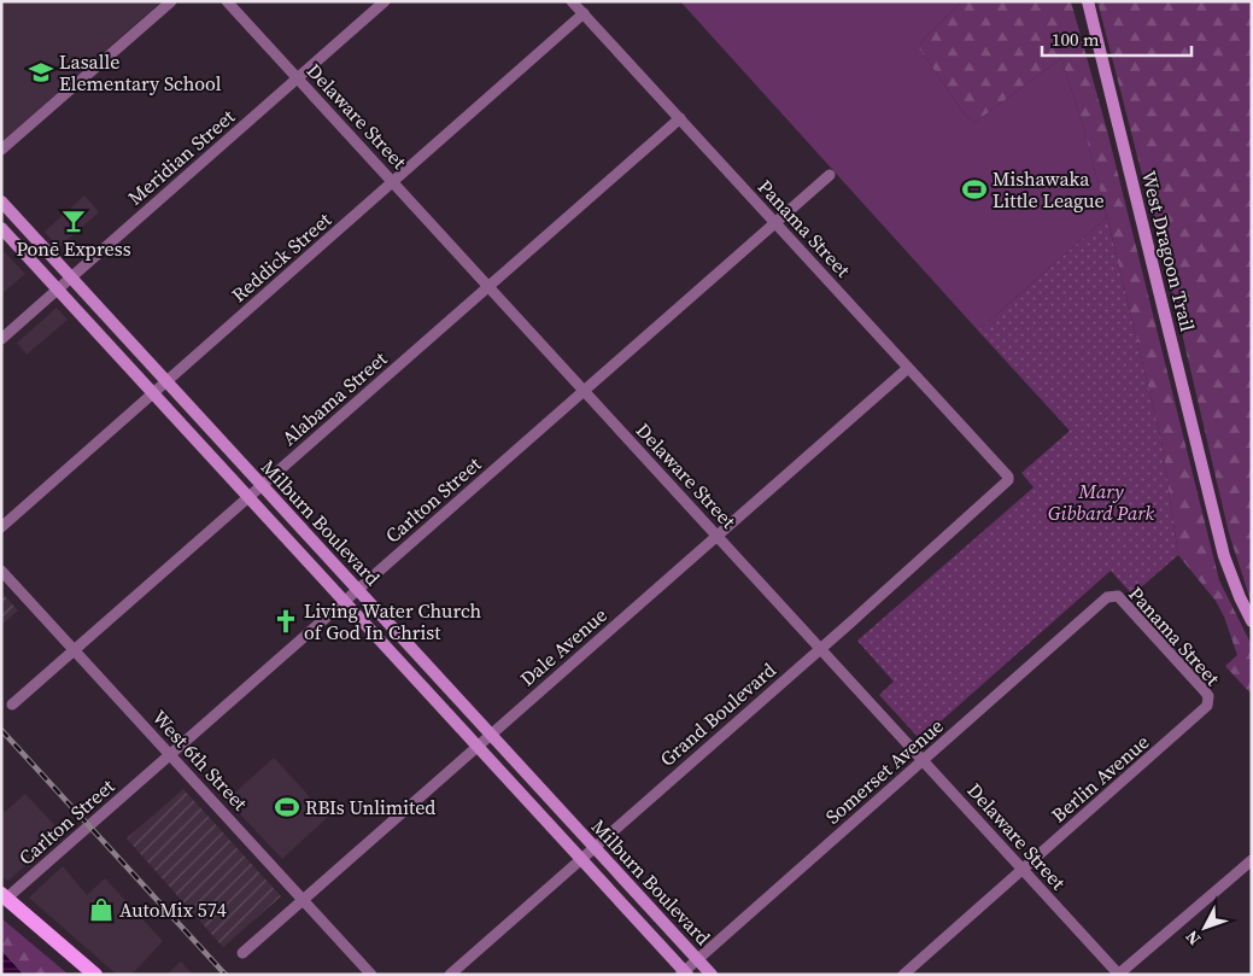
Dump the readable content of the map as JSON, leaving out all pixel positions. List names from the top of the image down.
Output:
{
  "streets": {
    "street": [
      "Delaware Street",
      "Meridian Street",
      "Panama Street",
      "West Dragoon Trail",
      "Reddick Street",
      "Alabama Street",
      "Carlton Street",
      "Milburn Boulevard",
      "Dale Avenue",
      "Grand Boulevard",
      "West 6th Street",
      "Somerset Avenue",
      "Berlin Avenue"
    ]
  },
  "crossings": [
    ["Delaware Street", "Meridian Street"],
    ["Delaware Street", "Reddick Street"],
    ["Delaware Street", "Alabama Street"],
    ["Delaware Street", "Carlton Street"],
    ["Delaware Street", "Dale Avenue"],
    ["Delaware Street", "Grand Boulevard"],
    ["Delaware Street", "Somerset Avenue"],
    ["Delaware Street", "Berlin Avenue"],
    ["Meridian Street", "Milburn Boulevard"],
    ["Panama Street", "Reddick Street"],
    ["Panama Street", "Alabama Street"],
    ["Panama Street", "Carlton Street"],
    ["Panama Street", "Dale Avenue"],
    ["Panama Street", "Grand Boulevard"],
    ["Panama Street", "Somerset Avenue"],
    ["Panama Street", "Berlin Avenue"],
    ["Reddick Street", "Milburn Boulevard"],
    ["Alabama Street", "Milburn Boulevard"],
    ["Alabama Street", "West 6th Street"],
    ["Carlton Street", "Milburn Boulevard"],
    ["Carlton Street", "West 6th Street"],
    ["Milburn Boulevard", "Dale Avenue"],
    ["Milburn Boulevard", "Grand Boulevard"],
    ["Milburn Boulevard", "Somerset Avenue"],
    ["Dale Avenue", "West 6th Street"]
  ],
  "parks": ["Mary Gibbard Park"],
  "places": {
    "school or university": ["Lasalle Elementary School"],
    "sports": ["Mishawaka Little League", "RBIs Unlimited"],
    "bar": ["Ponē Express"],
    "church": ["Living Water Church of God In Christ"],
    "shop": ["AutoMix 574"]
  },
  "scale_bar": "100 m",
  "north": "bottom left"
}
